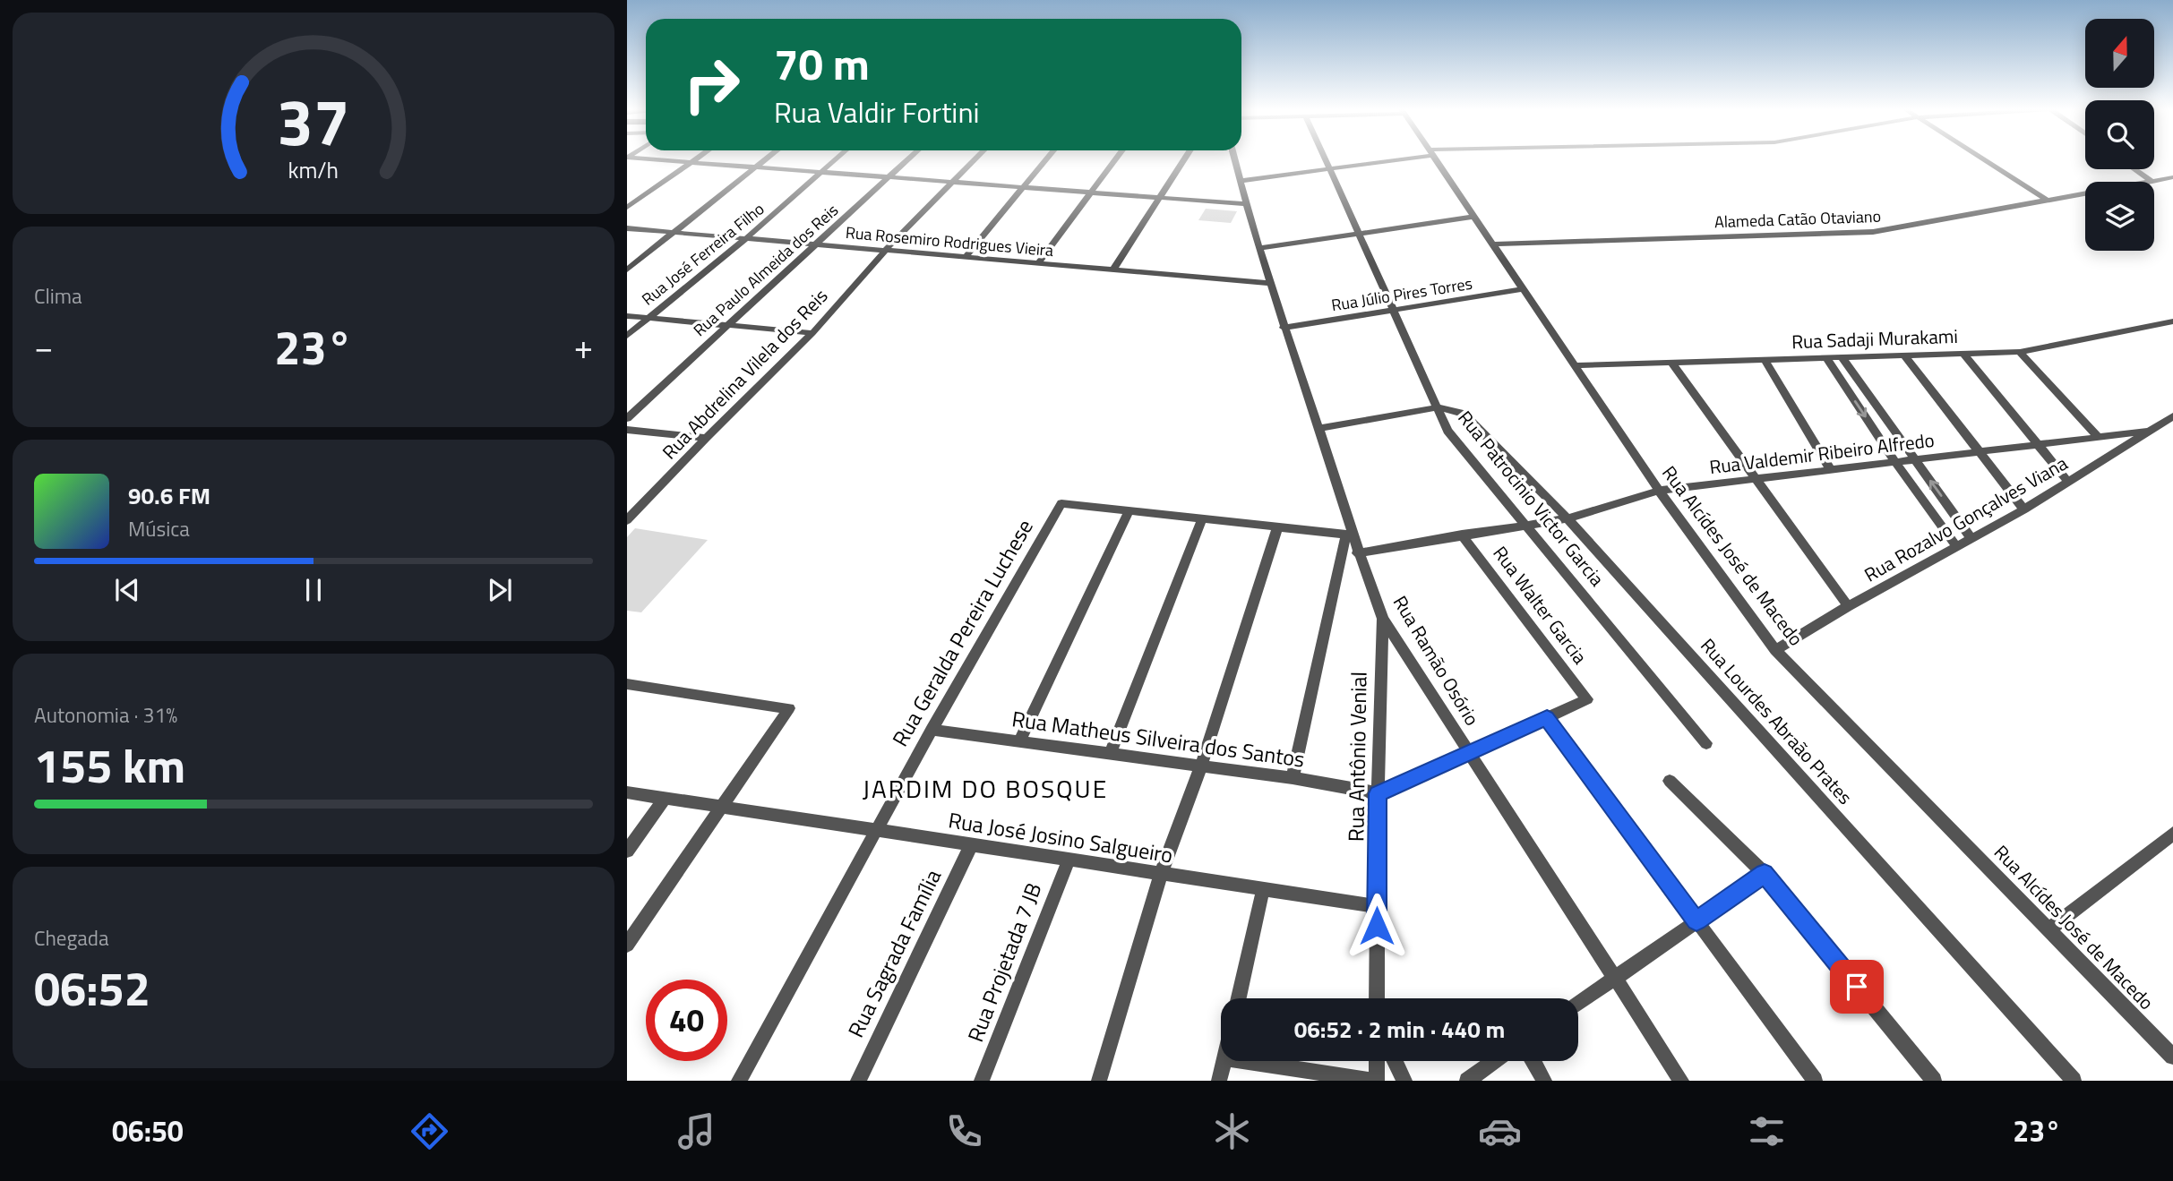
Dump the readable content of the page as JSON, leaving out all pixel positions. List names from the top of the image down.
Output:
{
  "streets": {
    "street": [
      "Alameda Catão Otaviano",
      "Rua Rosemiro Rodrigues Vieira",
      "Rua José Ferreira Filho",
      "Rua Paulo Almeida dos Reis",
      "Rua Júlio Pires Torres",
      "Rua Sadaji Murakami",
      "Rua Abdrelina Vilela dos Reis",
      "Rua Valdemir Ribeiro Alfredo",
      "Rua Patrocinio Victor Garcia",
      "Rua Rozalvo Gonçalves Viana",
      "Rua Alcídes José de Macedo",
      "Rua Walter Garcia",
      "Rua Geralda Pereira Luchese",
      "Rua Ramão Osório",
      "Rua Lourdes Abraão Prates",
      "Rua Matheus Silveira dos Santos",
      "Rua Antônio Venial",
      "Rua José Josino Salgueiro",
      "Rua Sagrada Família",
      "Rua Projetada 7 JB"
    ]
  },
  "crossings": [
    ["Alameda Catão Otaviano", "Rua Alcídes José de Macedo"],
    ["Rua Rosemiro Rodrigues Vieira", "Rua José Ferreira Filho"],
    ["Rua Rosemiro Rodrigues Vieira", "Rua Paulo Almeida dos Reis"],
    ["Rua Rosemiro Rodrigues Vieira", "Rua Abdrelina Vilela dos Reis"],
    ["Rua Rosemiro Rodrigues Vieira", "Rua Ramão Osório"],
    ["Rua Júlio Pires Torres", "Rua Patrocinio Victor Garcia"],
    ["Rua Júlio Pires Torres", "Rua Alcídes José de Macedo"],
    ["Rua Júlio Pires Torres", "Rua Ramão Osório"],
    ["Rua Sadaji Murakami", "Rua Alcídes José de Macedo"],
    ["Rua Valdemir Ribeiro Alfredo", "Rua Patrocinio Victor Garcia"],
    ["Rua Valdemir Ribeiro Alfredo", "Rua Rozalvo Gonçalves Viana"],
    ["Rua Valdemir Ribeiro Alfredo", "Rua Alcídes José de Macedo"],
    ["Rua Valdemir Ribeiro Alfredo", "Rua Walter Garcia"],
    ["Rua Valdemir Ribeiro Alfredo", "Rua Ramão Osório"],
    ["Rua Valdemir Ribeiro Alfredo", "Rua Lourdes Abraão Prates"],
    ["Rua Patrocinio Victor Garcia", "Rua Lourdes Abraão Prates"],
    ["Rua Rozalvo Gonçalves Viana", "Rua Alcídes José de Macedo"],
    ["Rua Geralda Pereira Luchese", "Rua Matheus Silveira dos Santos"],
    ["Rua Geralda Pereira Luchese", "Rua José Josino Salgueiro"],
    ["Rua Ramão Osório", "Rua Antônio Venial"],
    ["Rua Matheus Silveira dos Santos", "Rua Antônio Venial"],
    ["Rua Antônio Venial", "Rua José Josino Salgueiro"],
    ["Rua José Josino Salgueiro", "Rua Sagrada Família"],
    ["Rua José Josino Salgueiro", "Rua Projetada 7 JB"]
  ],
  "districts": ["JARDIM DO BOSQUE"],
  "north": "top",
  "page": {
    "turn": ["70 m", "Rua Valdir Fortini"],
    "tile": [
      "Clima",
      ["Autonomia · 31%", "155 km"],
      ["Chegada", "06:52"]
    ],
    "heat": ["−", "23°", "+"],
    "song": ["90.6 FM", "Música"],
    "limit": "40",
    "trip": "06:52 · 2 min · 440 m",
    "tabs": ["06:50", "23°"],
    "gauge": ["37", "km/h"]
  }
}
